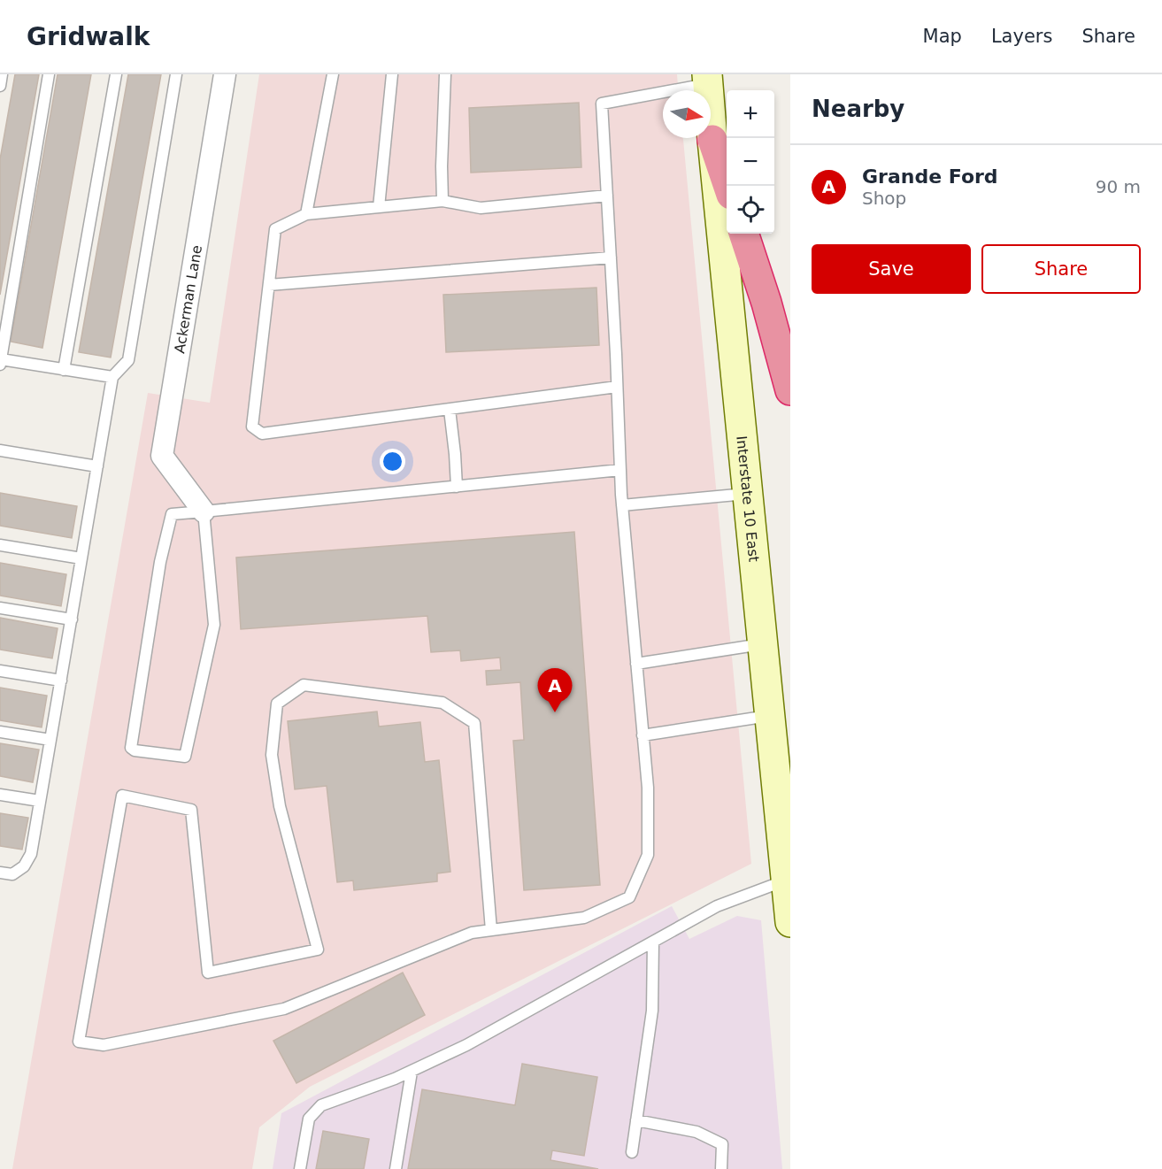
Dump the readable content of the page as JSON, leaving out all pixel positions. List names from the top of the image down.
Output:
{
  "streets": {
    "main road": ["Interstate 10 East"],
    "street": ["Ackerman Lane"]
  },
  "north": "right",
  "page": {
    "header": "Gridwalk",
    "nav": ["Map", "Layers", "Share"],
    "heading": "Nearby",
    "map_buttons": ["+", "−"],
    "list": [
      {
        "mark": "A",
        "name": "Grande Ford",
        "note": "Shop",
        "value": "90 m"
      }
    ],
    "buttons": ["Save", "Share"],
    "pins": "A"
  }
}
